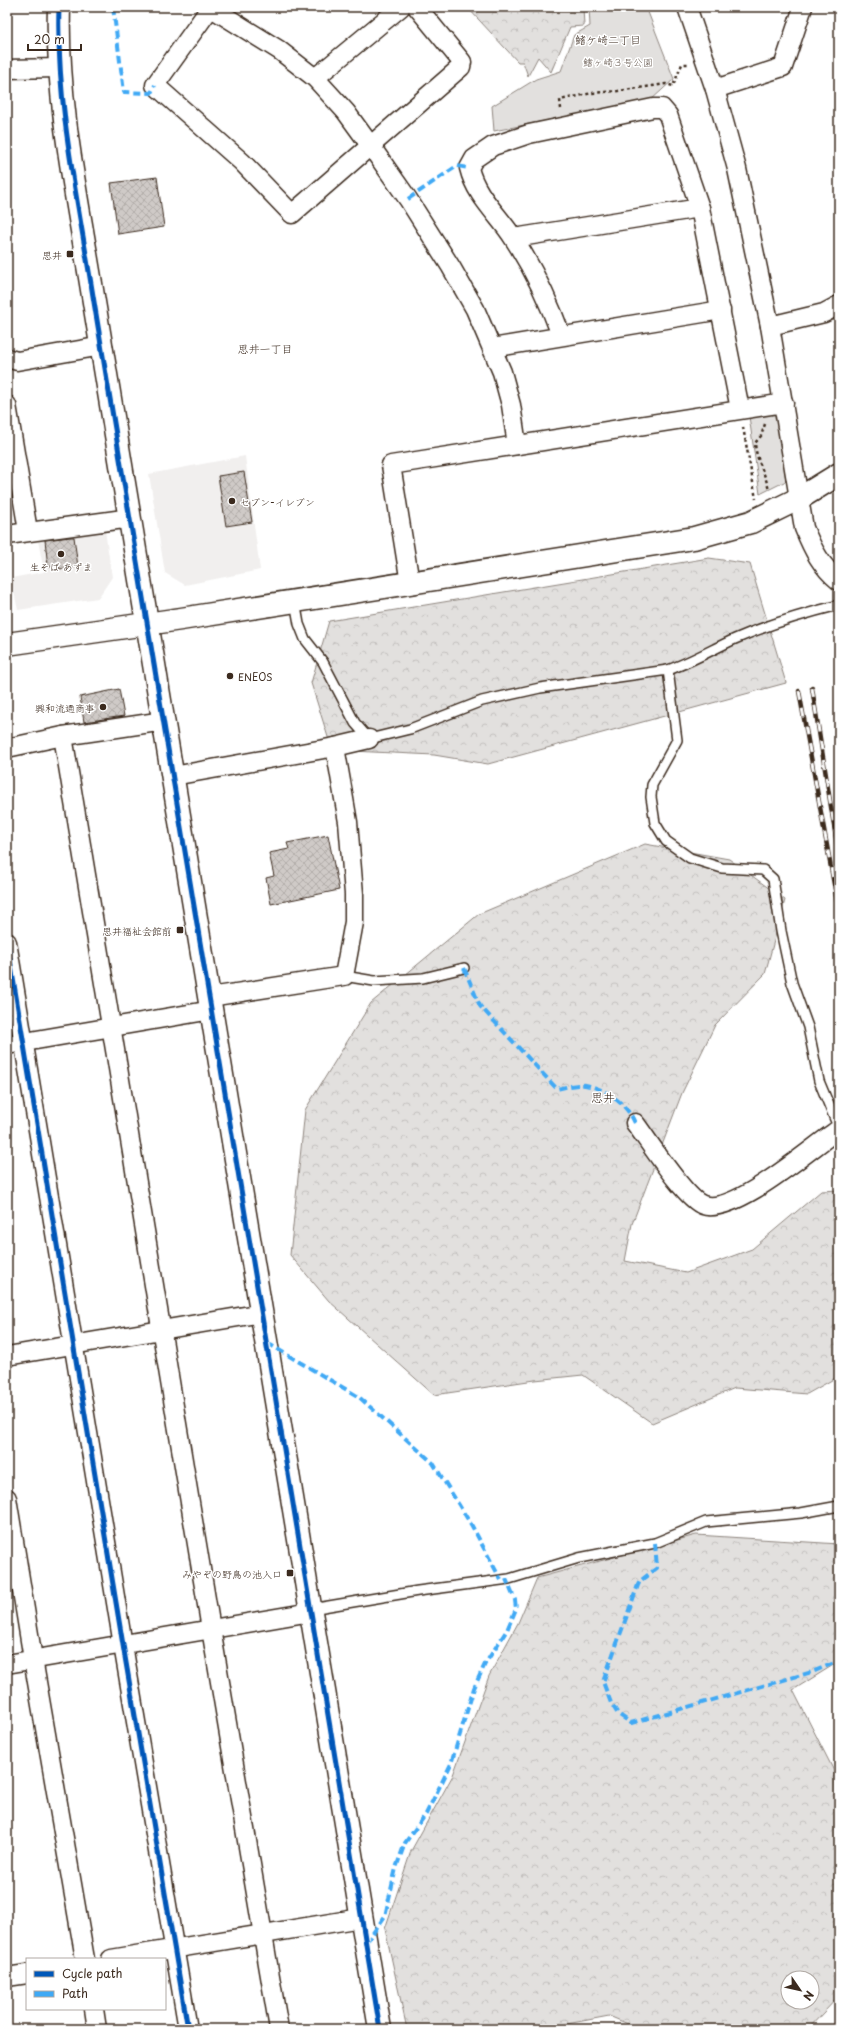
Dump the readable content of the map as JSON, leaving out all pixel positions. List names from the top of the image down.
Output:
{
  "districts": ["鰭ケ崎二丁目", "思井一丁目", "思井"],
  "parks": ["鰭ヶ崎３号公園"],
  "places": {
    "transit": ["思井", "思井福祉会館前", "みやぞの野鳥の池入口"],
    "other": [
      "セブン-イレブン",
      "生そば あずま",
      "ENEOS",
      "興和流通商事"
    ]
  },
  "legend": ["Cycle path", "Path"],
  "scale_bar": "20 m",
  "north": "bottom right"
}
